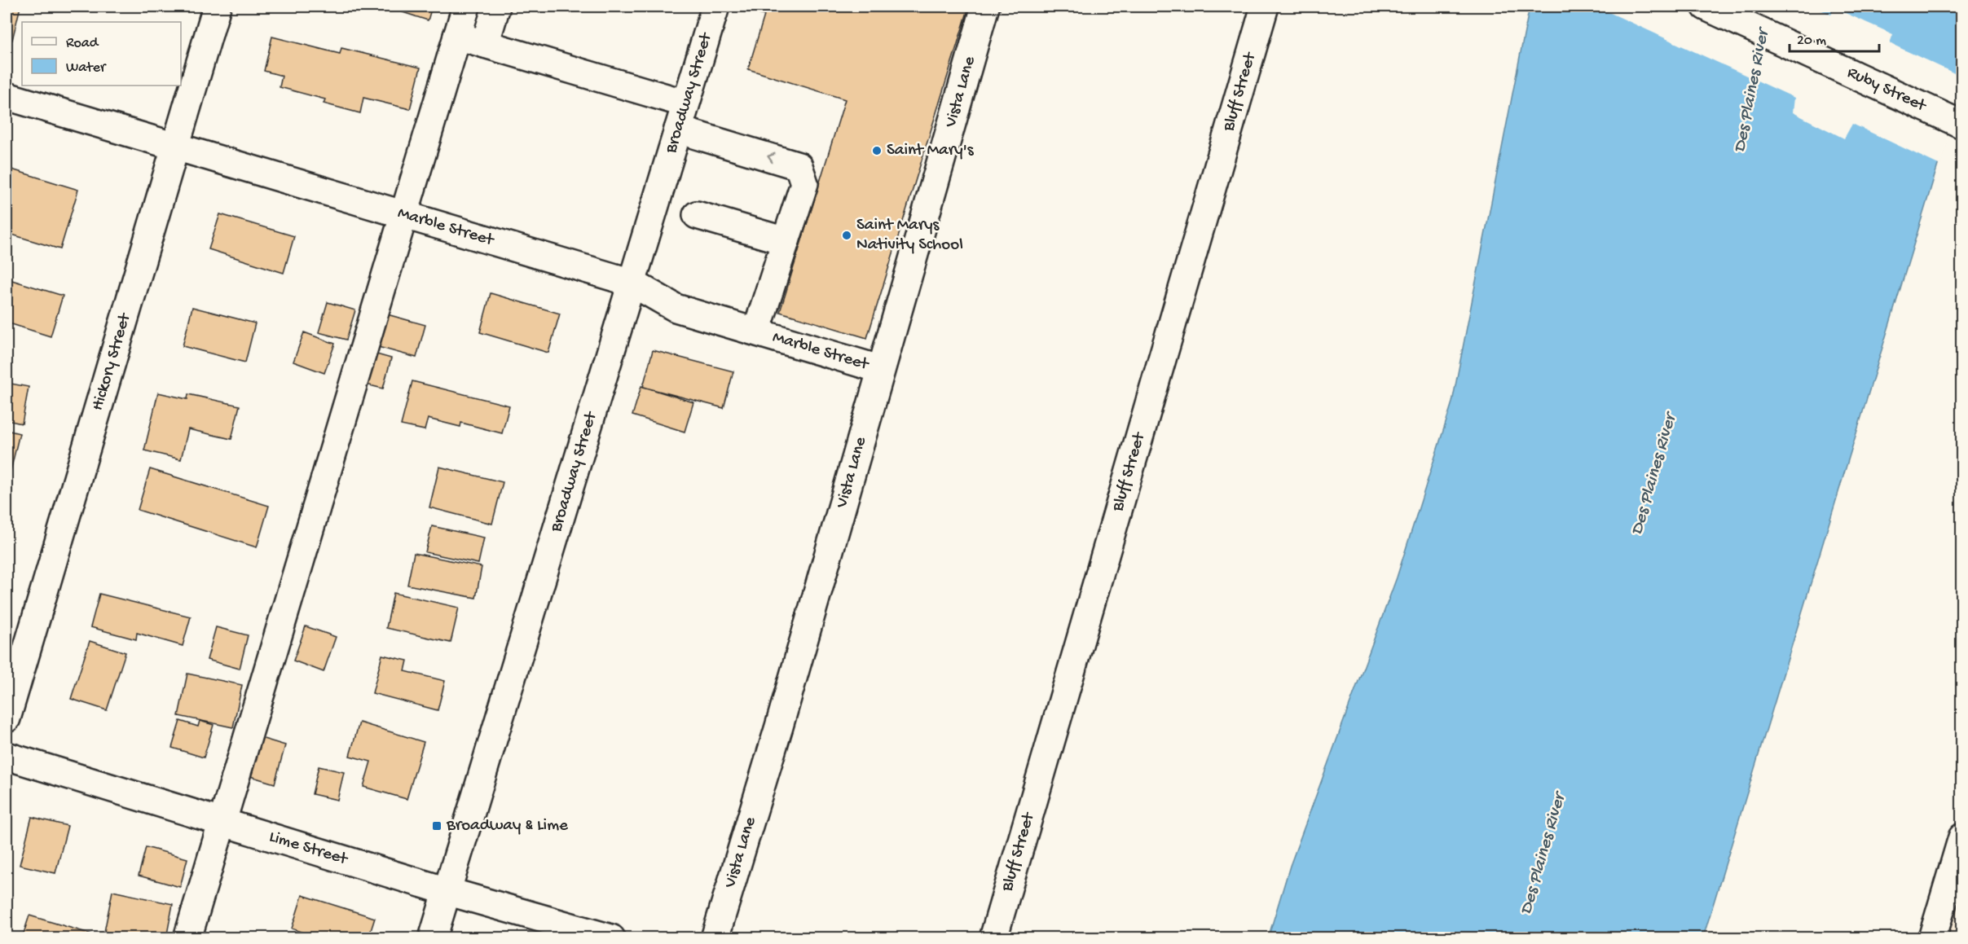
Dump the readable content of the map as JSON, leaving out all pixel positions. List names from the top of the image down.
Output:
{
  "streets": {
    "street": [
      "Ruby Street",
      "Vista Lane",
      "Bluff Street",
      "Broadway Street",
      "Marble Street",
      "Hickory Street",
      "Lime Street"
    ]
  },
  "crossings": [
    ["Vista Lane", "Marble Street"],
    ["Broadway Street", "Marble Street"],
    ["Broadway Street", "Lime Street"],
    ["Marble Street", "Hickory Street"]
  ],
  "water": ["Des Plaines River"],
  "places": {
    "other": ["Saint Mary's", "Saint Marys Nativity School"],
    "transit": ["Broadway & Lime"]
  },
  "legend": ["Road", "Water"],
  "scale_bar": "20 m"
}
